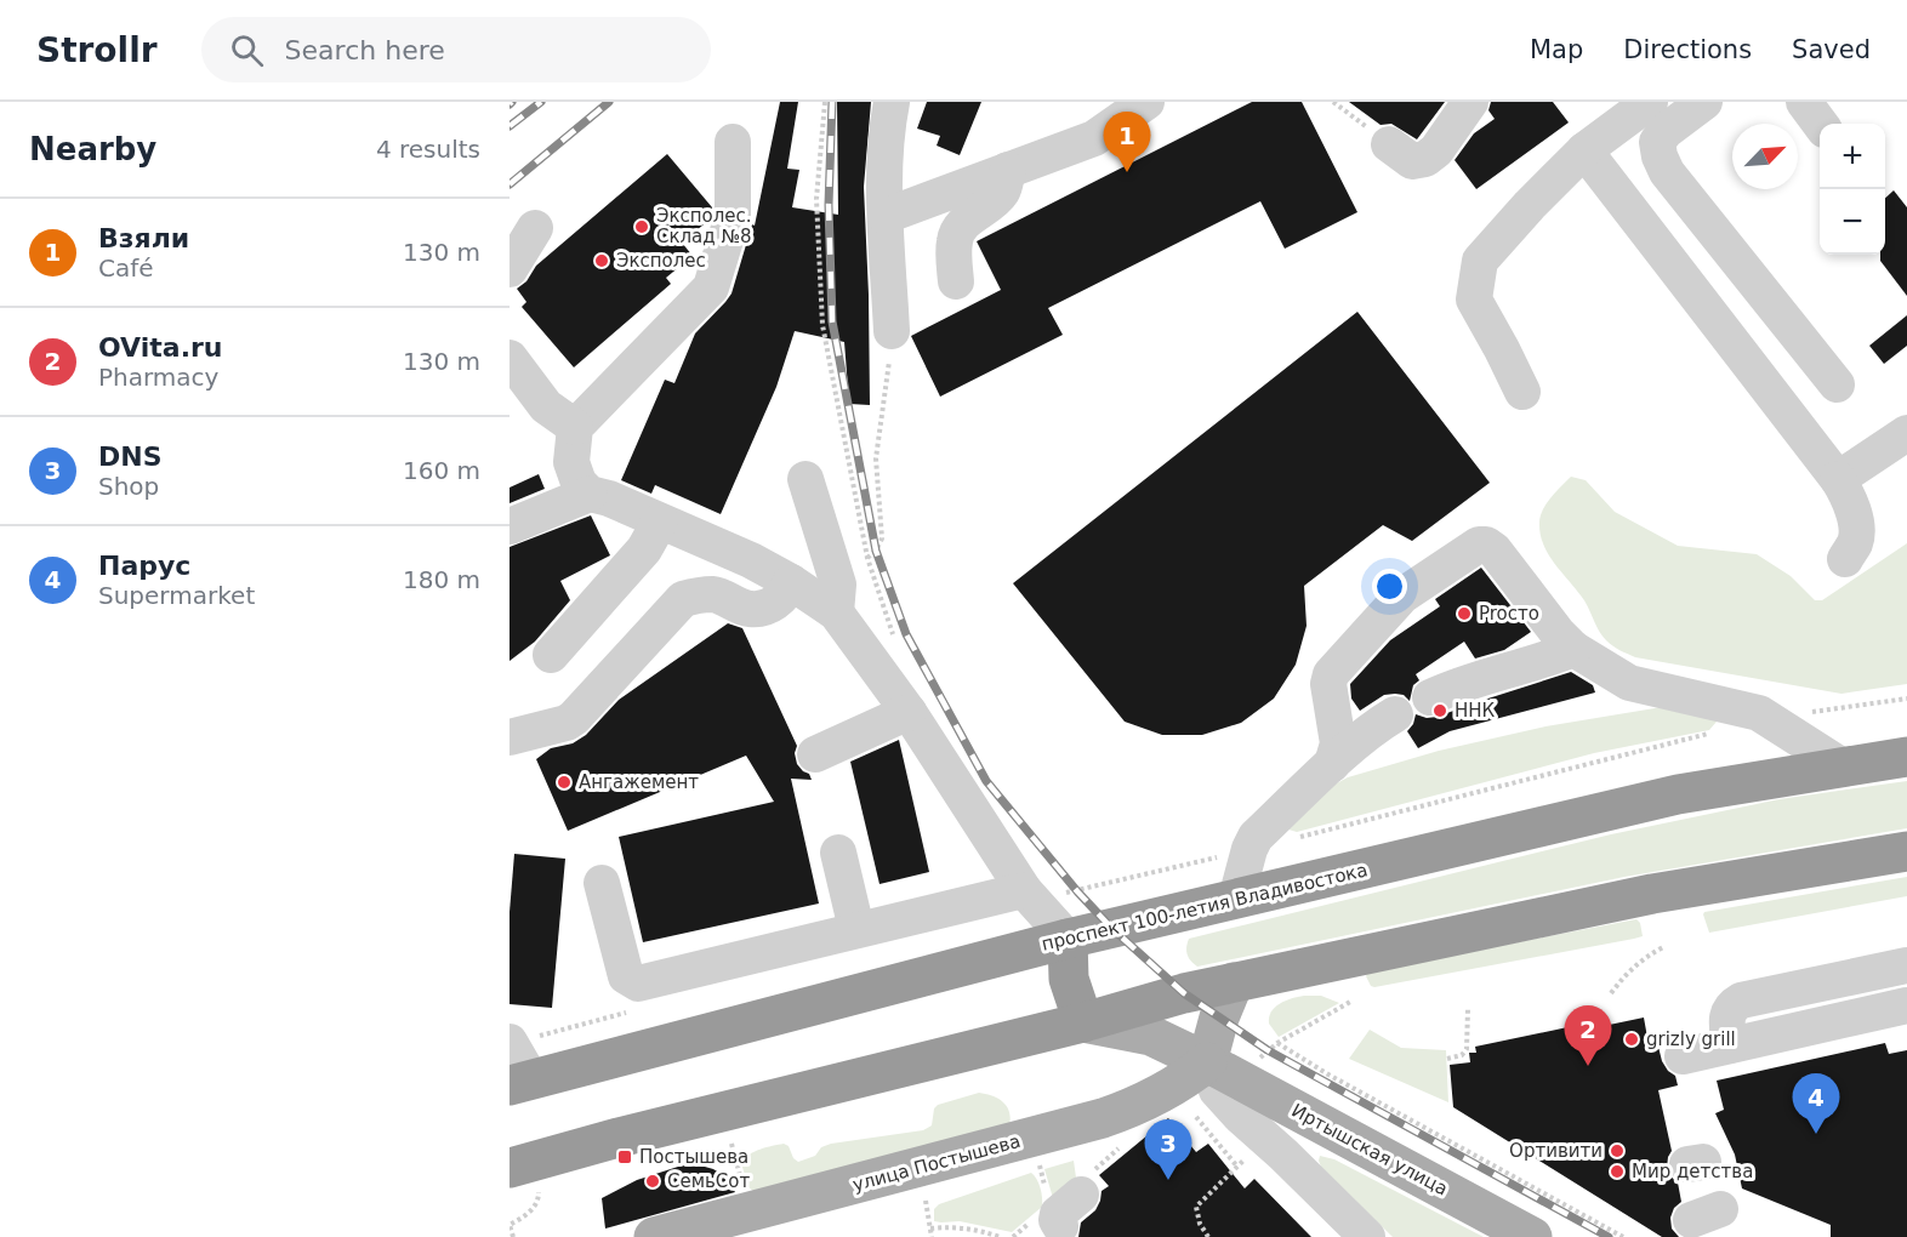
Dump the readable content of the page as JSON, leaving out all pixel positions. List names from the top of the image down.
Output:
{
  "streets": {
    "highway": ["проспект 100-летия Владивостока"],
    "main road": ["Иртышская улица", "улица Постышева"]
  },
  "crossings": [
    ["Иртышская улица", "улица Постышева"]
  ],
  "places": {
    "other": [
      "Эксполес. Склад №8",
      "Эксполес",
      "Proсто",
      "ННК",
      "Ангажемент",
      "grizly grill",
      "Ортивити",
      "Мир детства",
      "СемьСот"
    ],
    "transit": ["Постышева"]
  },
  "north": "top right",
  "page": {
    "header": "Strollr",
    "search": "Search here",
    "nav": ["Map", "Directions", "Saved"],
    "heading": ["Nearby", "4 results"],
    "pins": [
      "1",
      "2",
      "4",
      "3"
    ],
    "map_buttons": ["+", "−"],
    "list": [
      {
        "mark": "1",
        "name": "Взяли",
        "note": "Café",
        "value": "130 m"
      },
      {
        "mark": "2",
        "name": "OVita.ru",
        "note": "Pharmacy",
        "value": "130 m"
      },
      {
        "mark": "3",
        "name": "DNS",
        "note": "Shop",
        "value": "160 m"
      },
      {
        "mark": "4",
        "name": "Парус",
        "note": "Supermarket",
        "value": "180 m"
      }
    ]
  }
}
